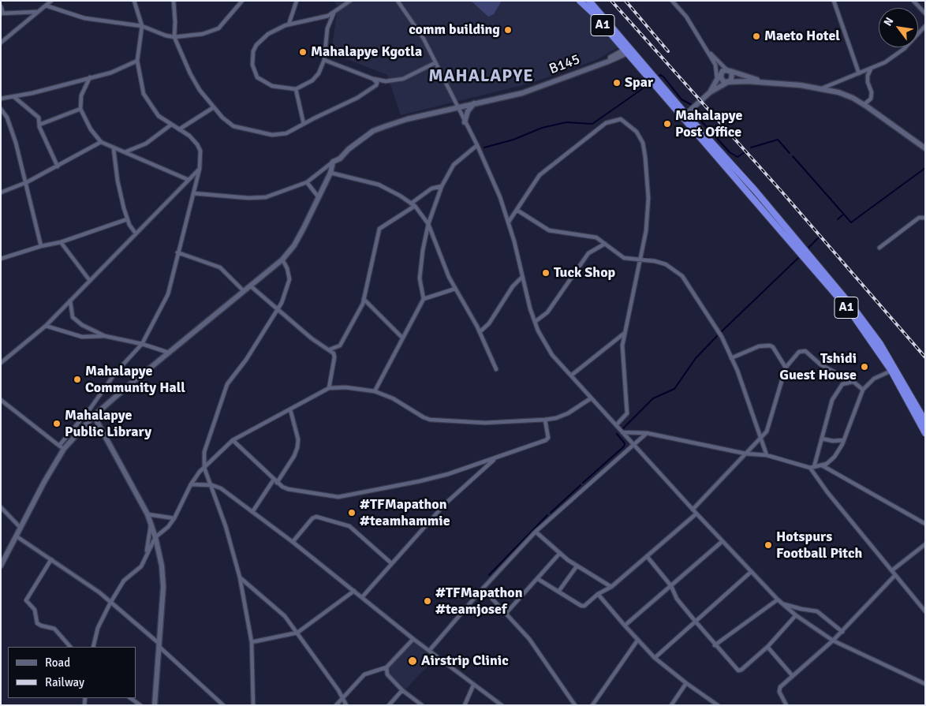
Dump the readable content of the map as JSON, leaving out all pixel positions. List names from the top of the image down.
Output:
{
  "streets": {
    "highway": ["A1"],
    "main road": ["B145"]
  },
  "crossings": [
    ["A1", "B145"]
  ],
  "districts": ["MAHALAPYE"],
  "places": [
    "comm building",
    "Maeto Hotel",
    "Mahalapye Kgotla",
    "Spar",
    "Mahalapye Post Office",
    "Tuck Shop",
    "Tshidi Guest House",
    "Mahalapye Community Hall",
    "Mahalapye Public Library",
    "#TFMapathon #teamhammie",
    "Hotspurs Football Pitch",
    "#TFMapathon #teamjosef",
    "Airstrip Clinic"
  ],
  "legend": ["Road", "Railway"],
  "north": "top left"
}
